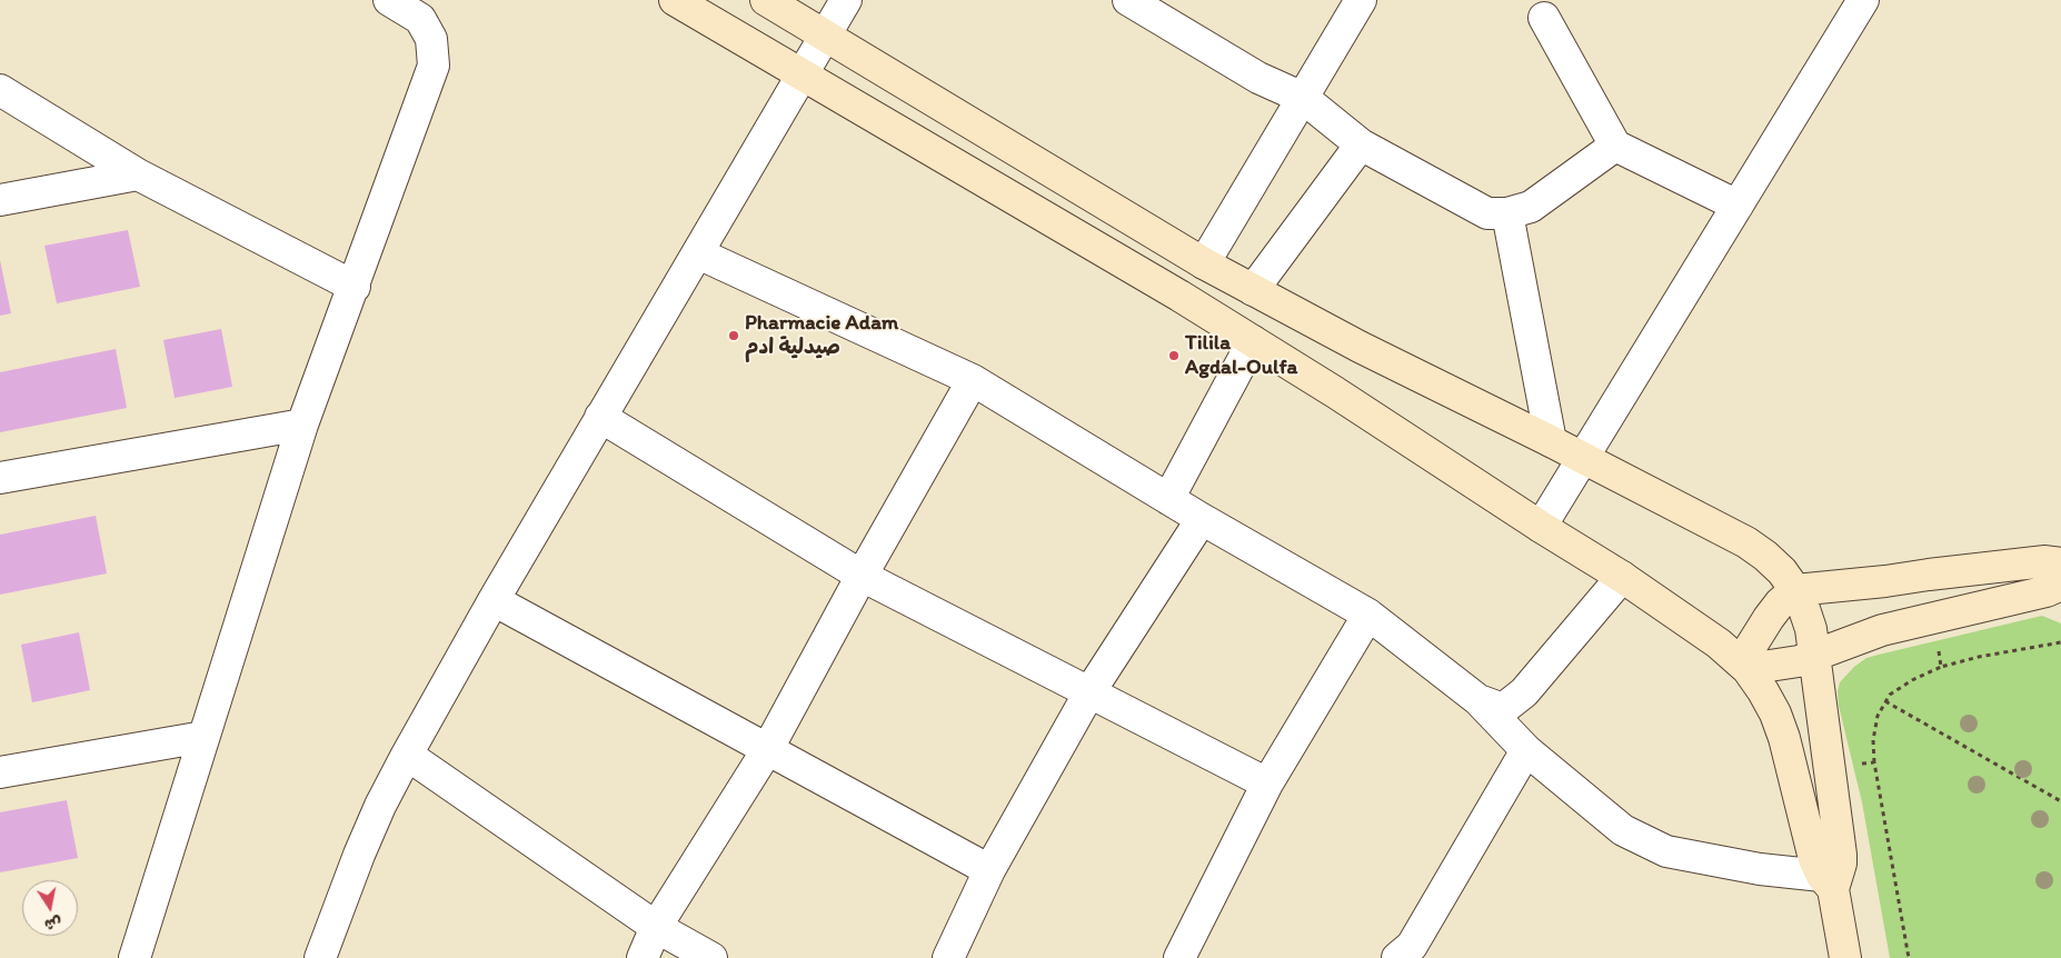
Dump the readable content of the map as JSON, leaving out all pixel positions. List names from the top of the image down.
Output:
{
  "places": ["Pharmacie Adam صيدلية ادم", "Tilila Agdal-Oulfa"],
  "north": "bottom"
}
